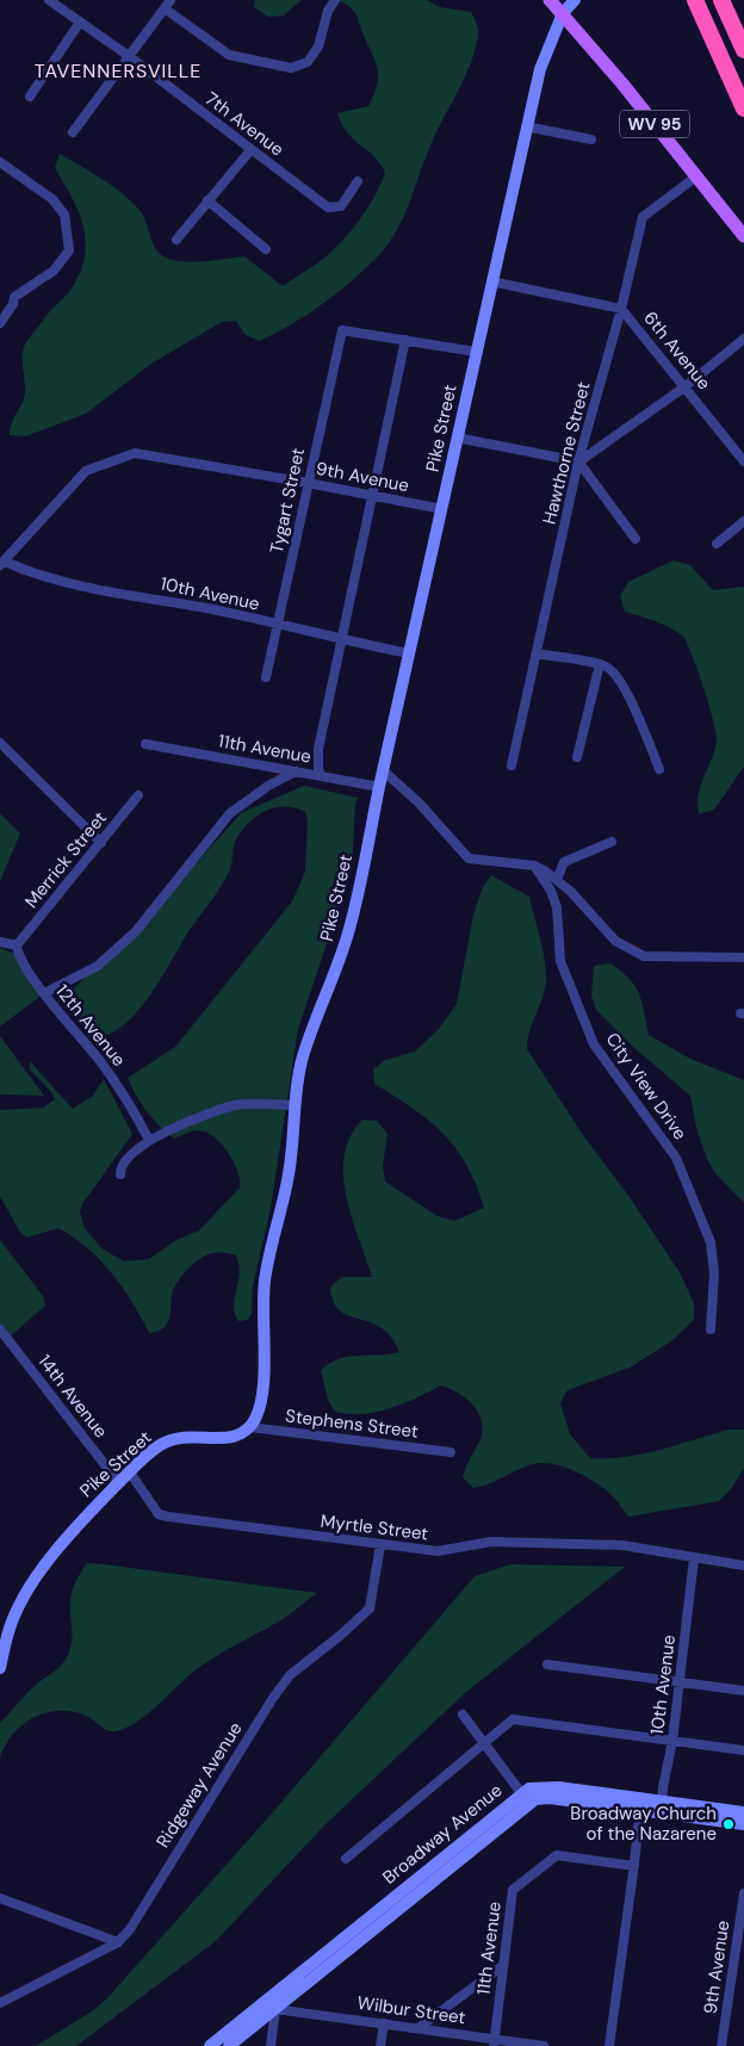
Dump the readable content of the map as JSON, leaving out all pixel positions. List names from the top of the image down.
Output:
{
  "streets": {
    "main road": ["WV 95", "Pike Street", "Broadway Avenue"],
    "street": [
      "7th Avenue",
      "6th Avenue",
      "Hawthorne Street",
      "9th Avenue",
      "Tygart Street",
      "10th Avenue",
      "11th Avenue",
      "Merrick Street",
      "12th Avenue",
      "City View Drive",
      "14th Avenue",
      "Stephens Street",
      "Myrtle Street",
      "Ridgeway Avenue",
      "Wilbur Street"
    ]
  },
  "crossings": [
    ["WV 95", "Pike Street"],
    ["WV 95", "Hawthorne Street"],
    ["6th Avenue", "Pike Street"],
    ["6th Avenue", "Hawthorne Street"],
    ["Pike Street", "9th Avenue"],
    ["Pike Street", "10th Avenue"],
    ["Pike Street", "11th Avenue"],
    ["Pike Street", "14th Avenue"],
    ["Pike Street", "Stephens Street"],
    ["Pike Street", "Myrtle Street"],
    ["9th Avenue", "Tygart Street"],
    ["9th Avenue", "10th Avenue"],
    ["Tygart Street", "10th Avenue"],
    ["10th Avenue", "Myrtle Street"],
    ["10th Avenue", "Broadway Avenue"],
    ["11th Avenue", "Wilbur Street"],
    ["Merrick Street", "12th Avenue"],
    ["Myrtle Street", "Ridgeway Avenue"],
    ["Broadway Avenue", "Wilbur Street"]
  ],
  "districts": ["TAVENNERSVILLE"],
  "places": ["Broadway Church of the Nazarene"]
}
